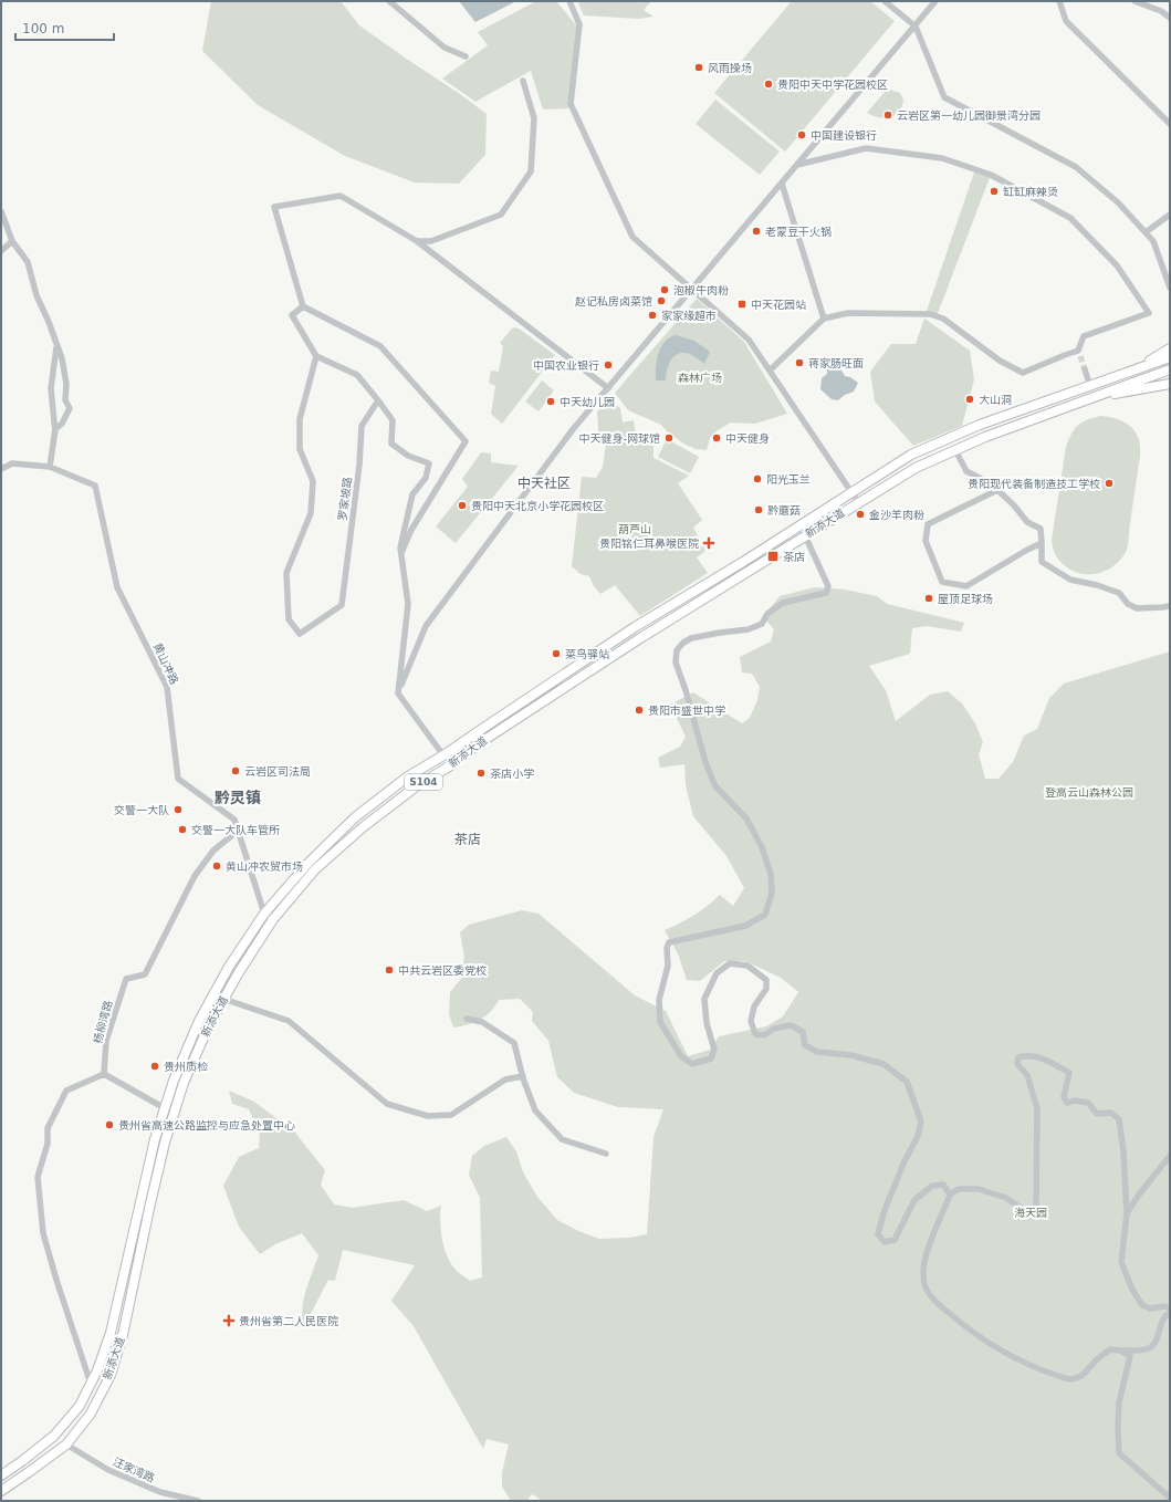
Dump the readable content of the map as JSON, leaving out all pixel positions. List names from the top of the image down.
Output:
{
  "streets": {
    "main road": ["新添大道", "S104"],
    "street": [
      "罗家坡路",
      "黄山冲路",
      "杨柳湾路",
      "汪家湾路"
    ]
  },
  "crossings": [
    ["新添大道", "黄山冲路"],
    ["新添大道", "汪家湾路"],
    ["黄山冲路", "杨柳湾路"]
  ],
  "districts": ["中天社区", "黔灵镇", "茶店"],
  "parks": [
    "森林广场",
    "葫芦山",
    "登高云山森林公园",
    "海天园"
  ],
  "places": {
    "other": [
      "风雨操场",
      "贵阳中天中学花园校区",
      "云岩区第一幼儿园御景湾分园",
      "中国建设银行",
      "缸缸麻辣烫",
      "老蒙豆干火锅",
      "泡椒牛肉粉",
      "赵记私房卤菜馆",
      "家家缘超市",
      "蒋家肠旺面",
      "中国农业银行",
      "大山洞",
      "中天幼儿园",
      "中天健身-网球馆",
      "中天健身",
      "阳光玉兰",
      "贵阳现代装备制造技工学校",
      "贵阳中天北京小学花园校区",
      "黔蘑菇",
      "金沙羊肉粉",
      "屋顶足球场",
      "菜鸟驿站",
      "贵阳市盛世中学",
      "云岩区司法局",
      "茶店小学",
      "交警一大队",
      "交警一大队车管所",
      "黄山冲农贸市场",
      "中共云岩区委党校",
      "贵州质检",
      "贵州省高速公路监控与应急处置中心"
    ],
    "transit": ["中天花园站", "茶店"],
    "health": ["贵阳铭仁耳鼻喉医院", "贵州省第二人民医院"]
  },
  "scale_bar": "100 m"
}
